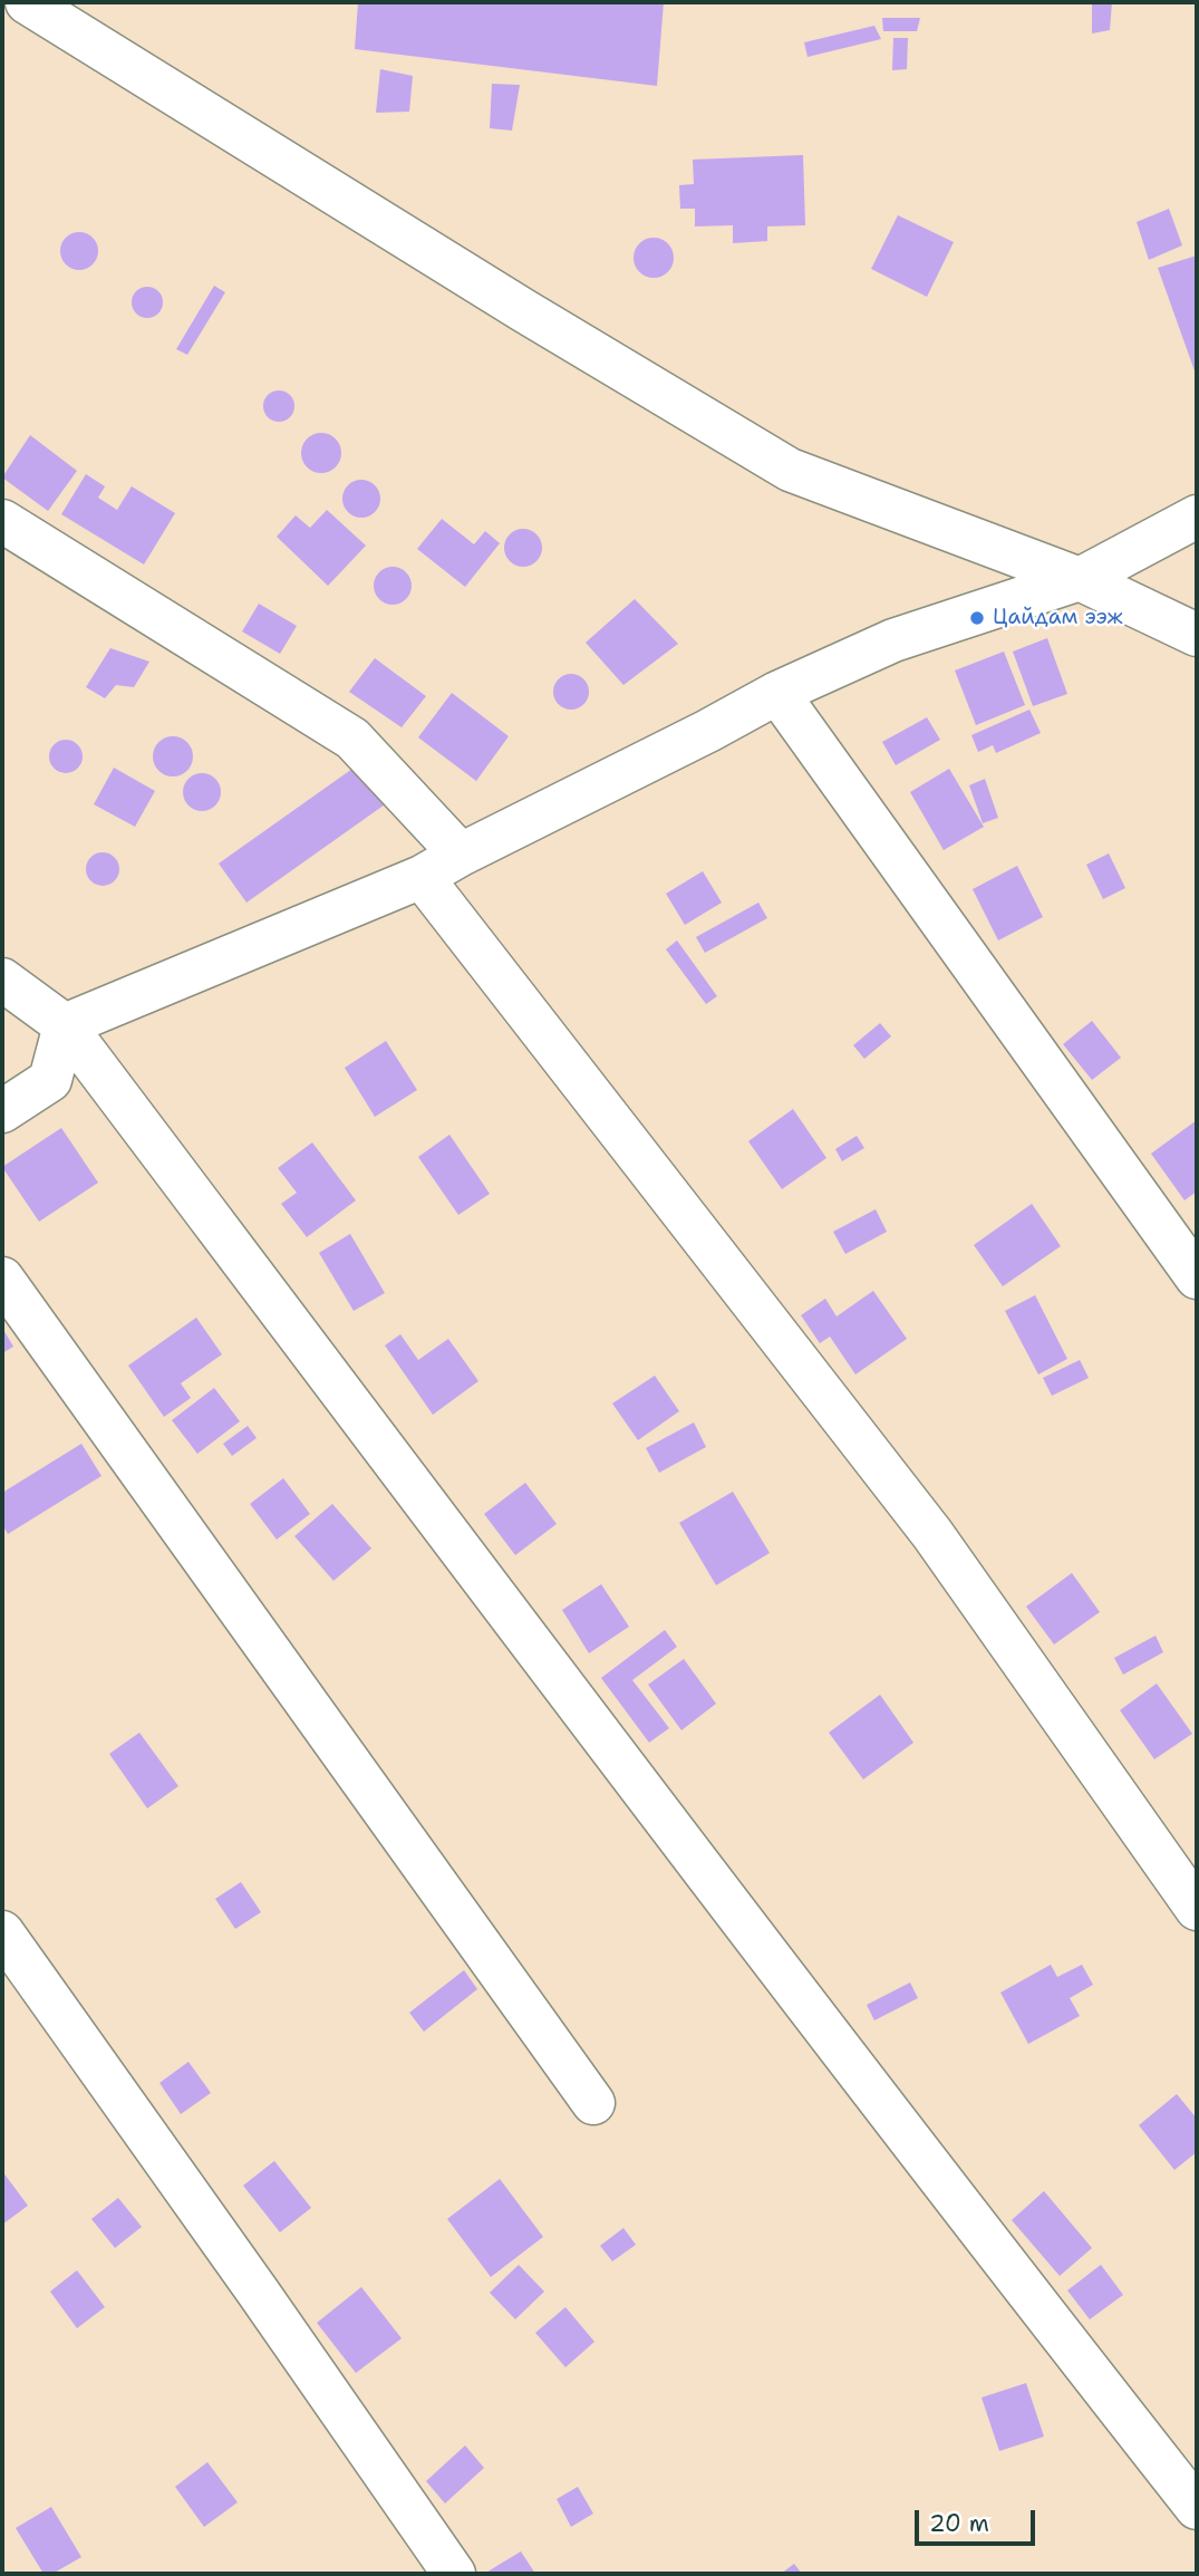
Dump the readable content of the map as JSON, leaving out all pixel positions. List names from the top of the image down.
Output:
{
  "places": ["Цайдам ээж"],
  "scale_bar": "20 m"
}
